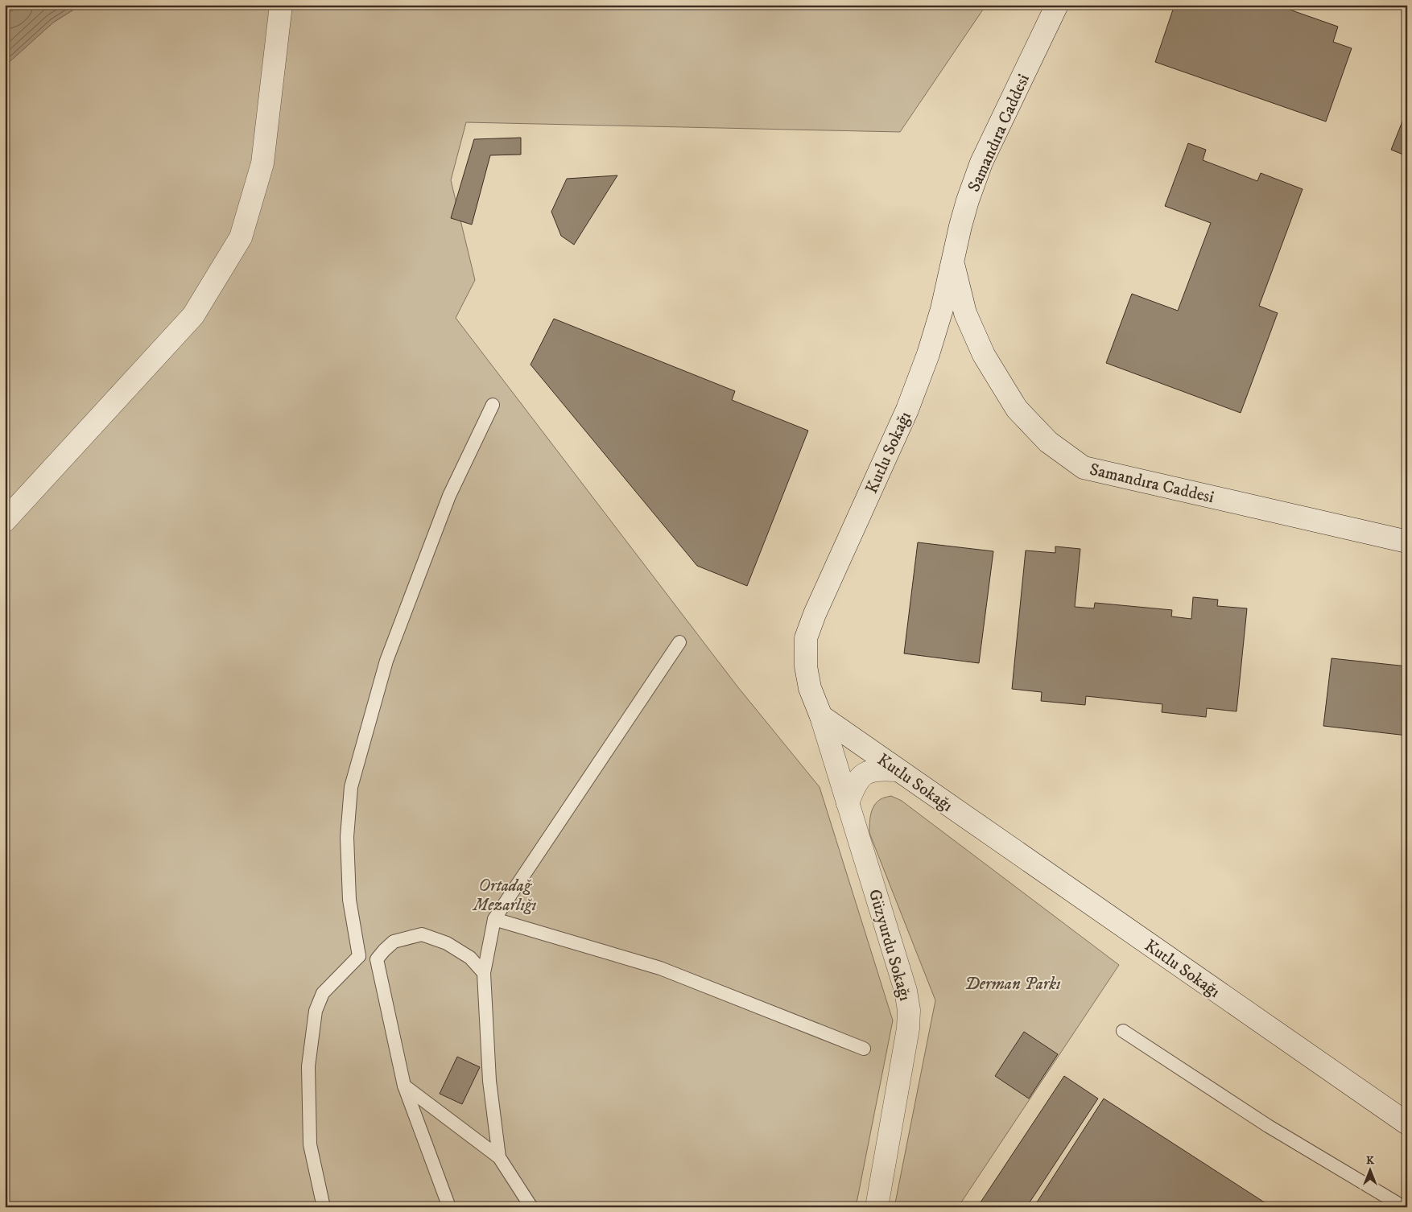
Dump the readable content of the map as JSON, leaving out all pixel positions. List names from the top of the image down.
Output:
{
  "streets": {
    "main road": ["Samandıra Caddesi", "Kutlu Sokağı", "Güzyurdu Sokağı"]
  },
  "crossings": [
    ["Samandıra Caddesi", "Kutlu Sokağı"],
    ["Kutlu Sokağı", "Güzyurdu Sokağı"]
  ],
  "parks": ["Ortadağ Mezarlığı", "Derman Parkı"],
  "north": "top"
}
